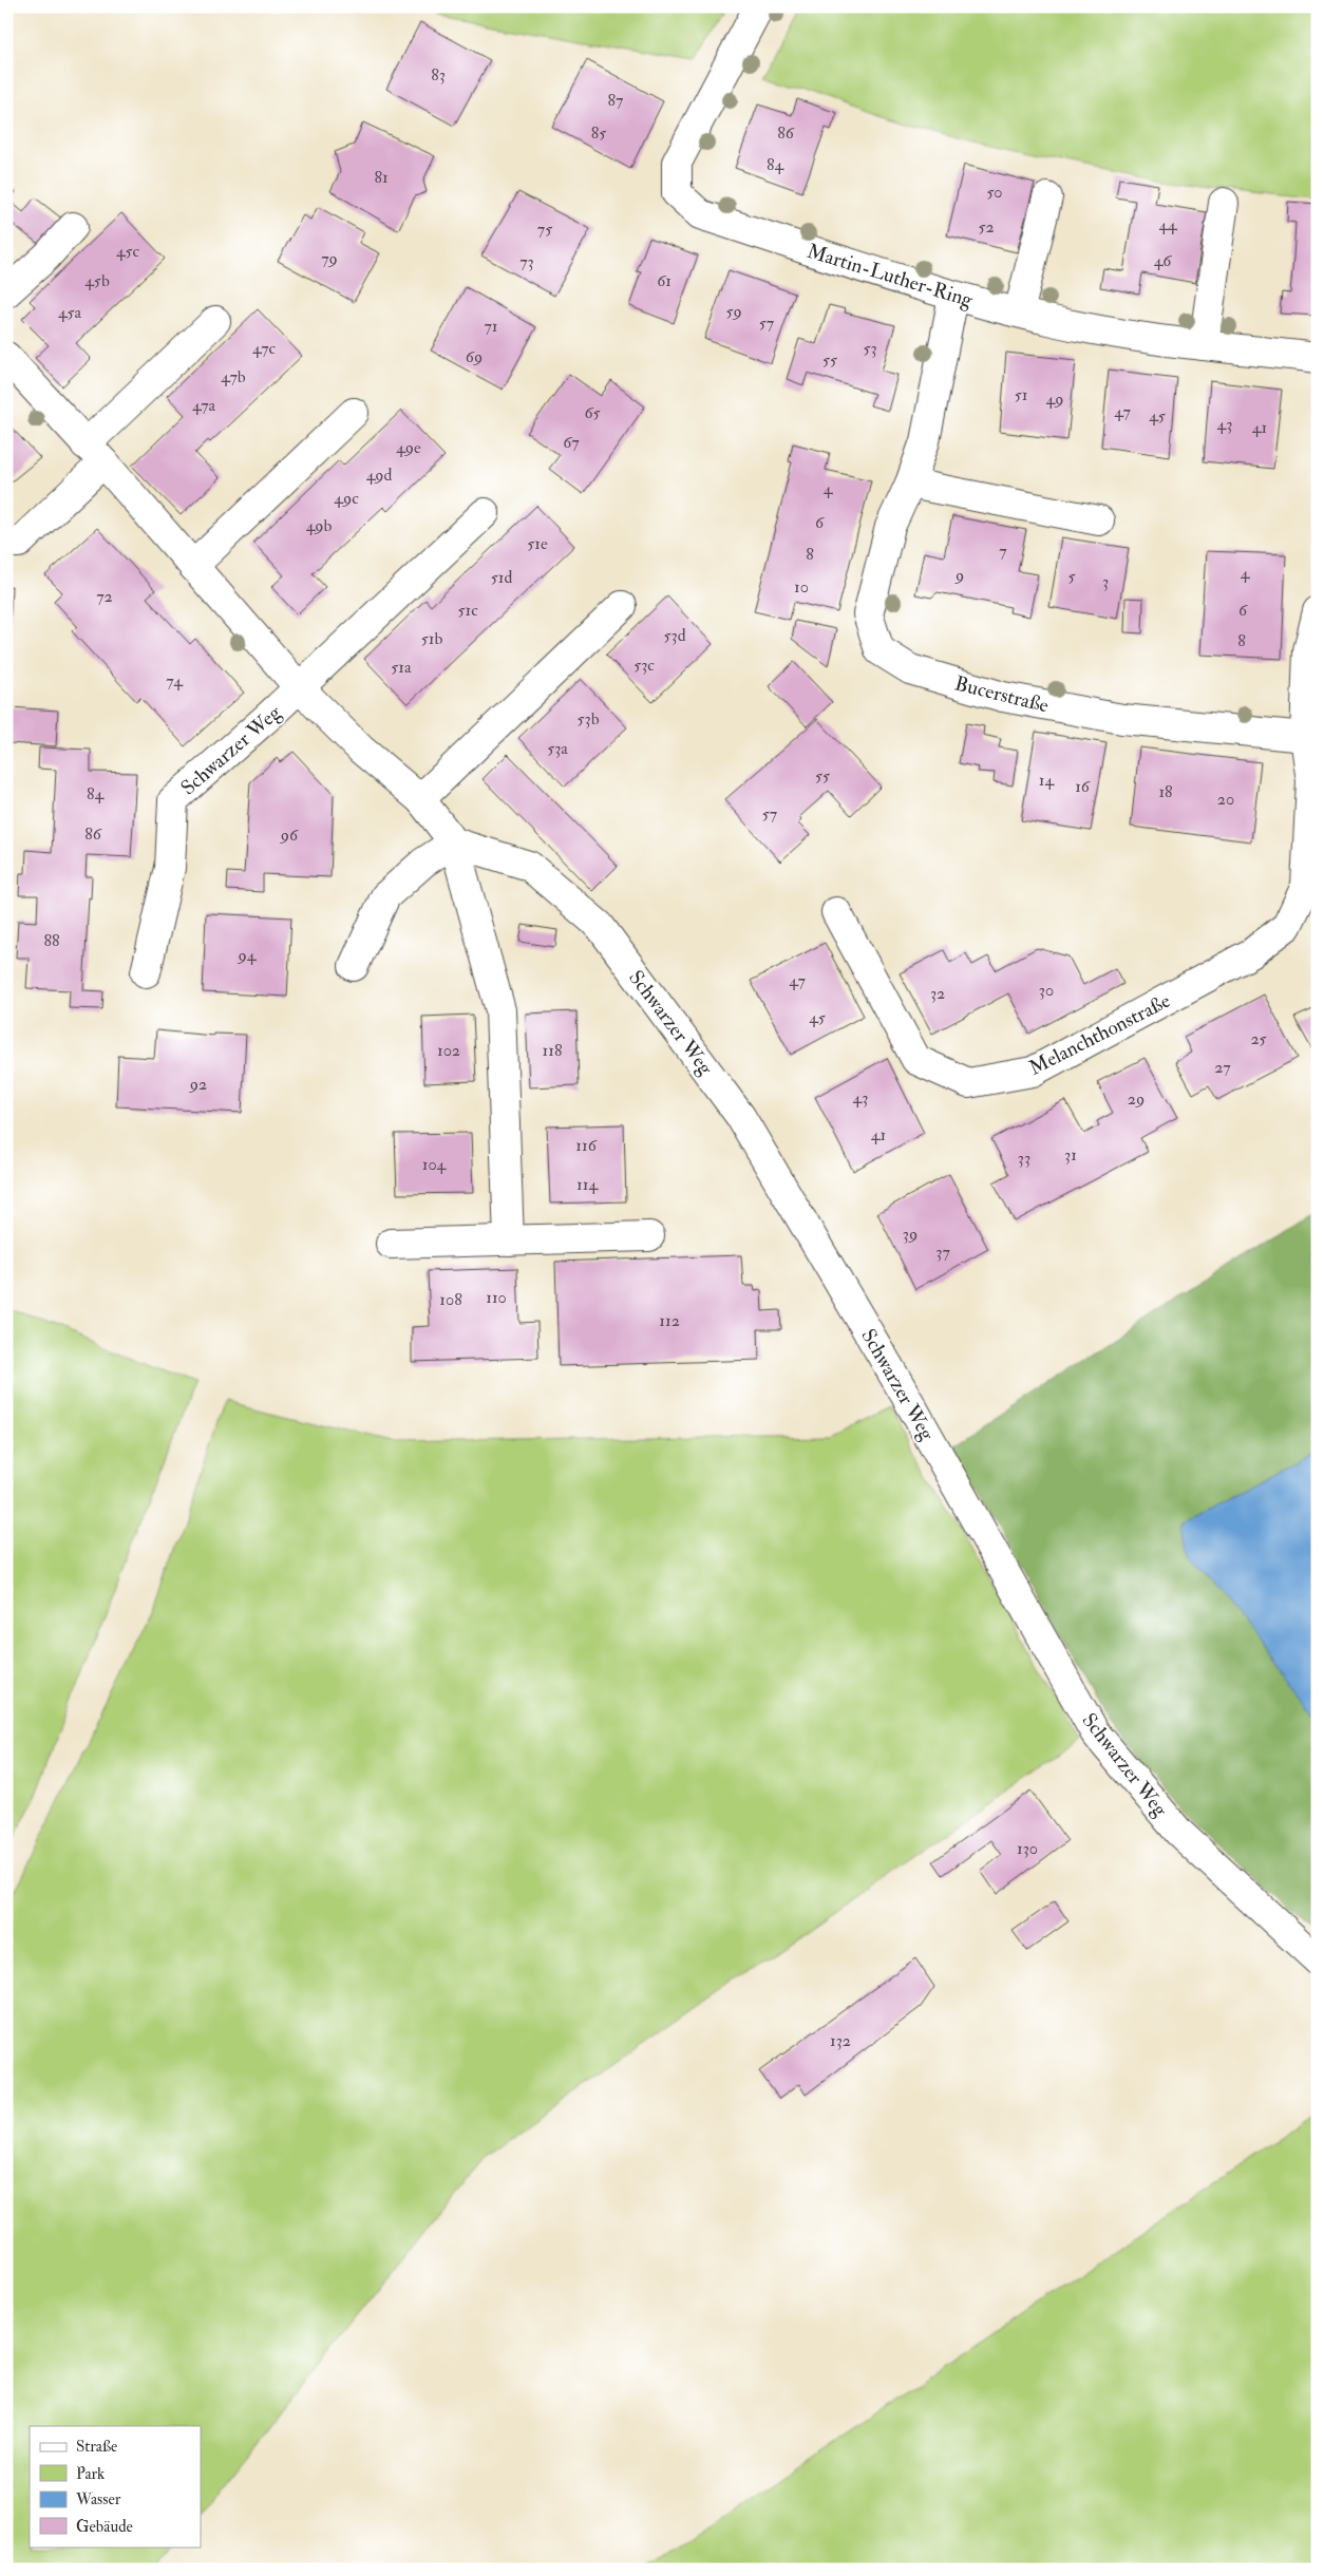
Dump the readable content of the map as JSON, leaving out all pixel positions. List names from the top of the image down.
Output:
{
  "streets": {
    "street": [
      "Martin-Luther-Ring",
      "Bucerstraße",
      "Schwarzer Weg",
      "Melanchthonstraße"
    ]
  },
  "crossings": [
    ["Martin-Luther-Ring", "Bucerstraße"],
    ["Bucerstraße", "Melanchthonstraße"]
  ],
  "house_numbers": [
    "83",
    "87",
    "85",
    "86",
    "84",
    "81",
    "50",
    "44",
    "52",
    "75",
    "45c",
    "79",
    "46",
    "73",
    "45b",
    "61",
    "59",
    "45a",
    "57",
    "71",
    "47c",
    "53",
    "69",
    "55",
    "47b",
    "51",
    "49",
    "47a",
    "47",
    "65",
    "45",
    "43",
    "41",
    "67",
    "49e",
    "49d",
    "4",
    "49c",
    "6",
    "49b",
    "51e",
    "7",
    "8",
    "4",
    "9",
    "5",
    "51d",
    "3",
    "10",
    "72",
    "51c",
    "6",
    "53d",
    "51b",
    "8",
    "53c",
    "51a",
    "74",
    "53b",
    "53a",
    "55",
    "14",
    "16",
    "18",
    "84",
    "20",
    "57",
    "86",
    "96",
    "88",
    "94",
    "47",
    "30",
    "32",
    "45",
    "25",
    "102",
    "118",
    "27",
    "92",
    "43",
    "29",
    "41",
    "116",
    "31",
    "33",
    "104",
    "114",
    "39",
    "37",
    "110",
    "108",
    "112",
    "130",
    "132"
  ],
  "legend": [
    "Straße",
    "Park",
    "Wasser",
    "Gebäude"
  ]
}
